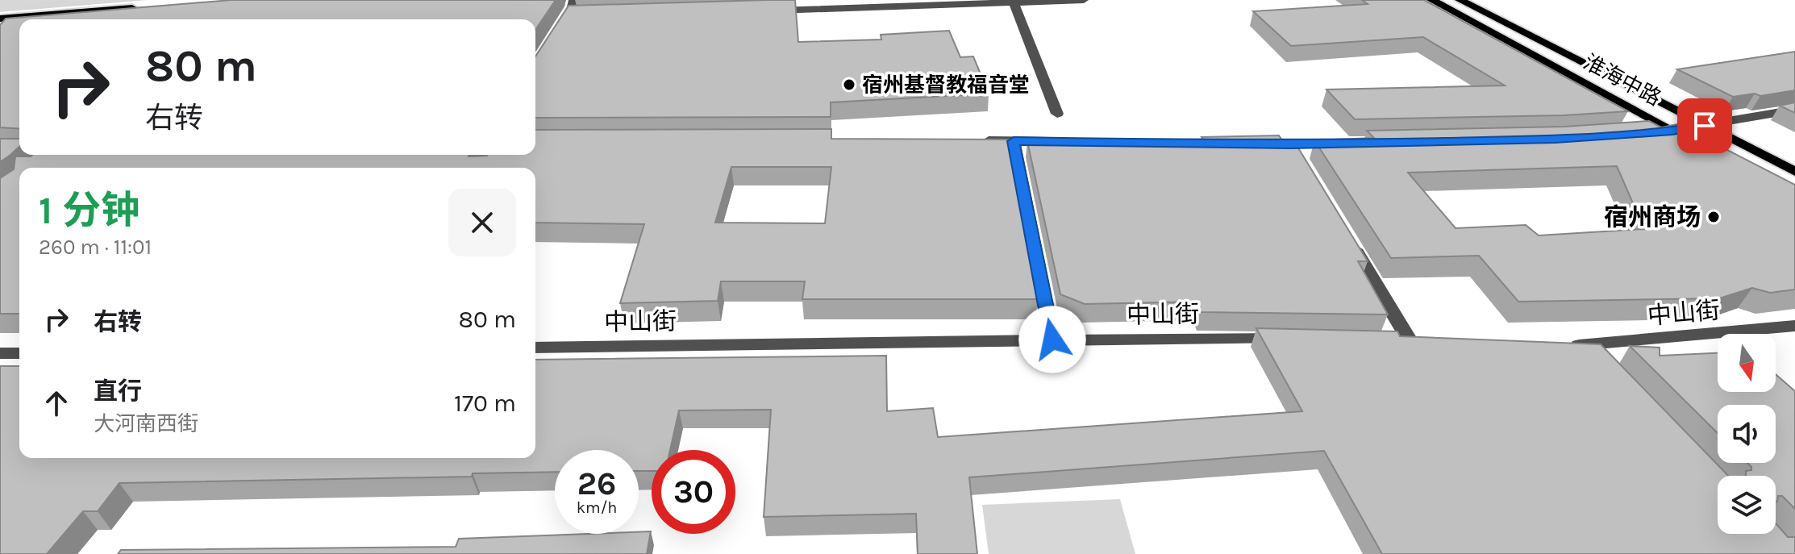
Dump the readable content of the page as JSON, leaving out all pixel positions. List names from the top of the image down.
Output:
{
  "streets": {
    "main road": ["淮海中路"],
    "street": ["中山街"]
  },
  "places": ["宿州基督教福音堂", "宿州商场"],
  "north": "bottom",
  "page": {
    "turn": ["80 m", "右转"],
    "heading": ["1 分钟", "260 m · 11:01"],
    "list": [
      {
        "name": "右转",
        "value": "80 m"
      },
      {
        "name": "直行",
        "note": "大河南西街",
        "value": "170 m"
      }
    ],
    "speed": "26 km/h",
    "limit": "30"
  }
}
